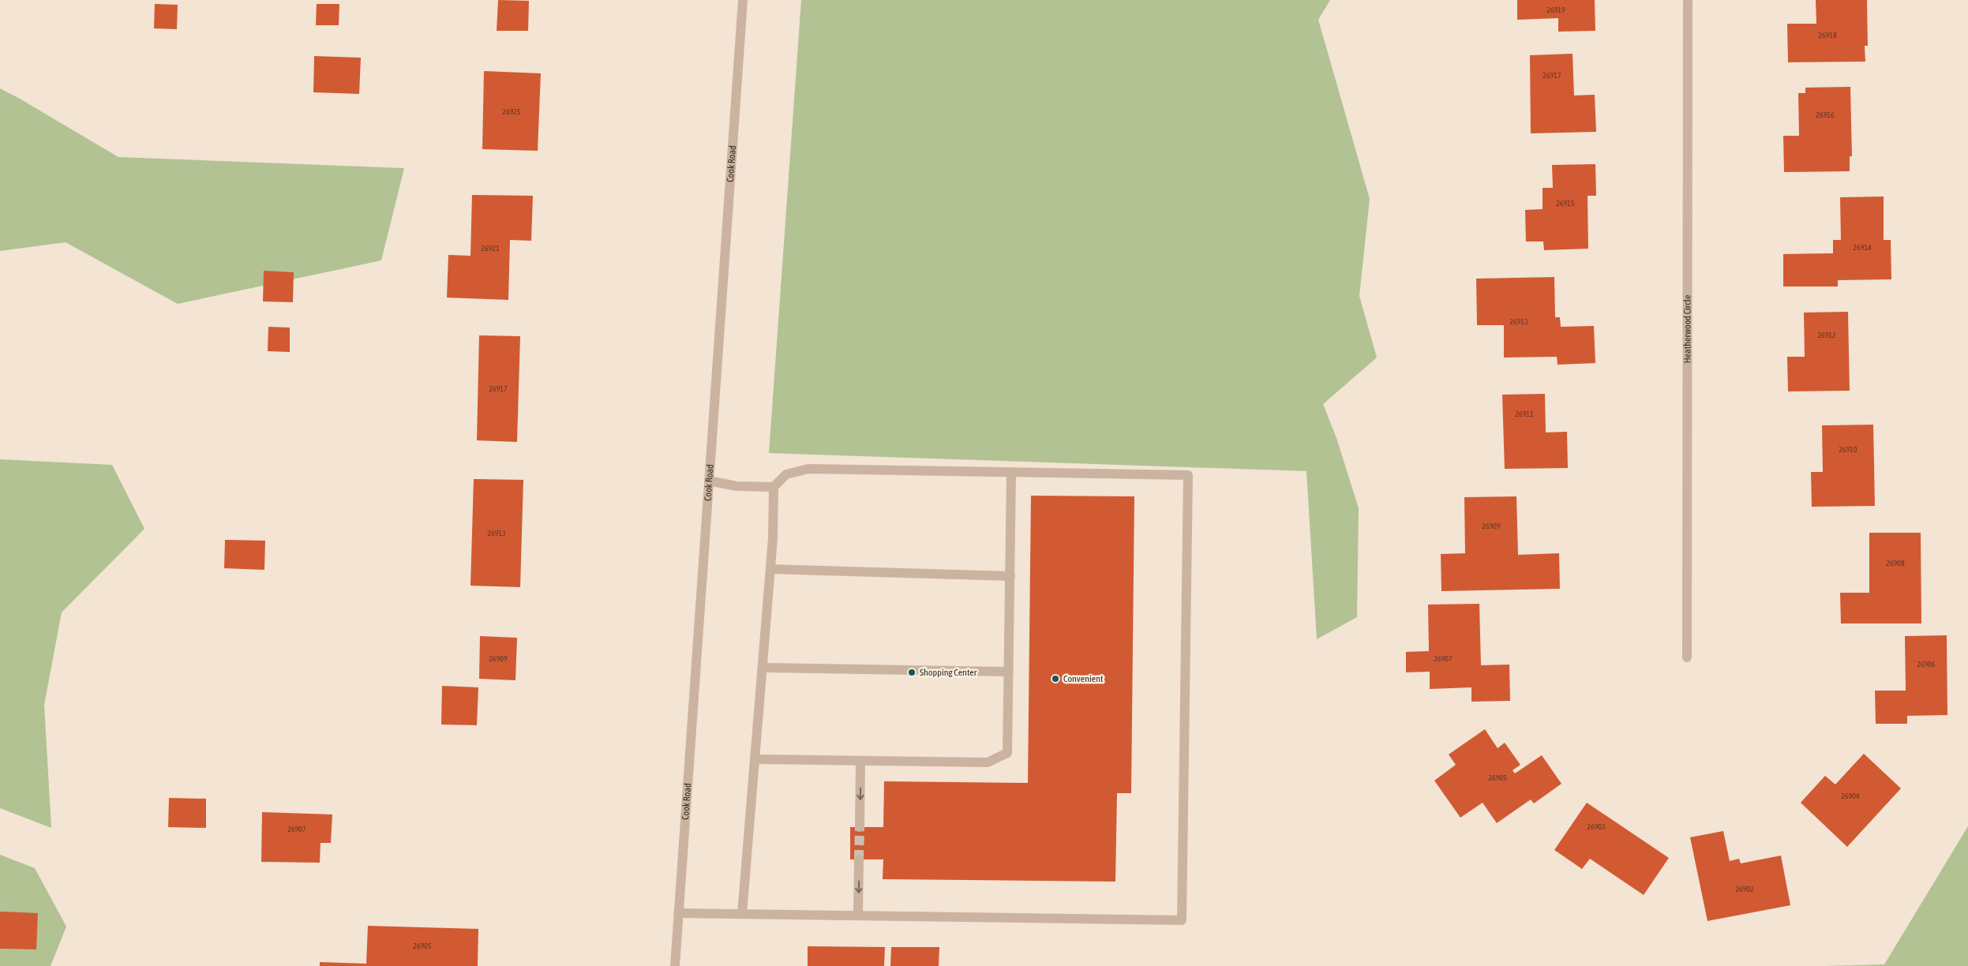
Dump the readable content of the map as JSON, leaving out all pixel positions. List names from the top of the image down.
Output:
{
  "streets": {
    "street": ["Cook Road", "Heatherwood Circle"]
  },
  "places": ["Shopping Center", "Convenient"],
  "house_numbers": [
    "26919",
    "26918",
    "26917",
    "26925",
    "26916",
    "26915",
    "26914",
    "26921",
    "26913",
    "26912",
    "26917",
    "26911",
    "26910",
    "26909",
    "26913",
    "26908",
    "26909",
    "26907",
    "26906",
    "26905",
    "26904",
    "26903",
    "26907",
    "26902",
    "26905"
  ]
}
